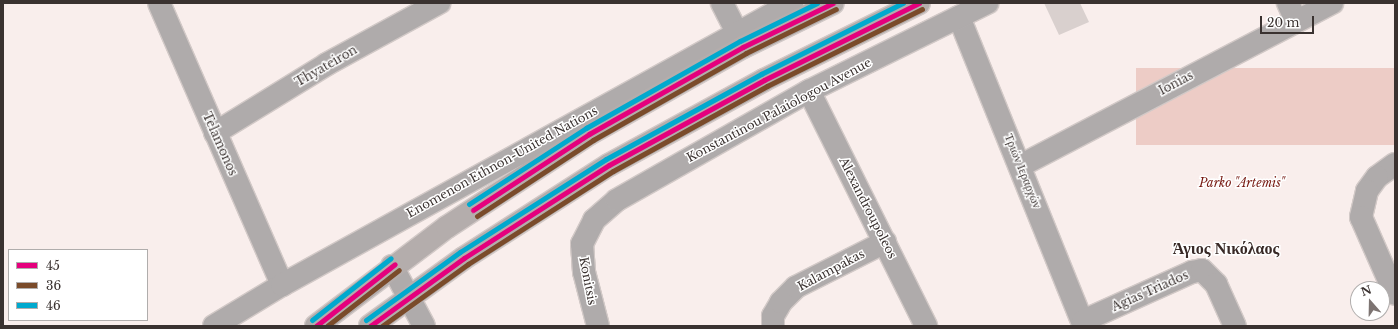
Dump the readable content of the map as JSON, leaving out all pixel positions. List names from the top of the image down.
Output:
{
  "streets": {
    "street": [
      "Thyateiron",
      "Ionias",
      "Konstantinou Palaiologou Avenue",
      "Telamonos",
      "Enomenon Ethnon-United Nations",
      "Τριών Ιεραρχών",
      "Alexandroupoleos",
      "Kalampakas",
      "Konitsis",
      "Agias Triados"
    ]
  },
  "crossings": [
    ["Thyateiron", "Telamonos"],
    ["Ionias", "Τριών Ιεραρχών"],
    ["Konstantinou Palaiologou Avenue", "Τριών Ιεραρχών"],
    ["Konstantinou Palaiologou Avenue", "Alexandroupoleos"],
    ["Konstantinou Palaiologou Avenue", "Konitsis"],
    ["Telamonos", "Enomenon Ethnon-United Nations"],
    ["Τριών Ιεραρχών", "Agias Triados"],
    ["Alexandroupoleos", "Kalampakas"]
  ],
  "districts": ["Άγιος Νικόλαος"],
  "parks": ["Parko \"Artemis\""],
  "lines": ["transit line 45", "transit line 46", "transit line 36"],
  "legend": ["45", "36", "46"],
  "scale_bar": "20 m",
  "north": "top"
}
